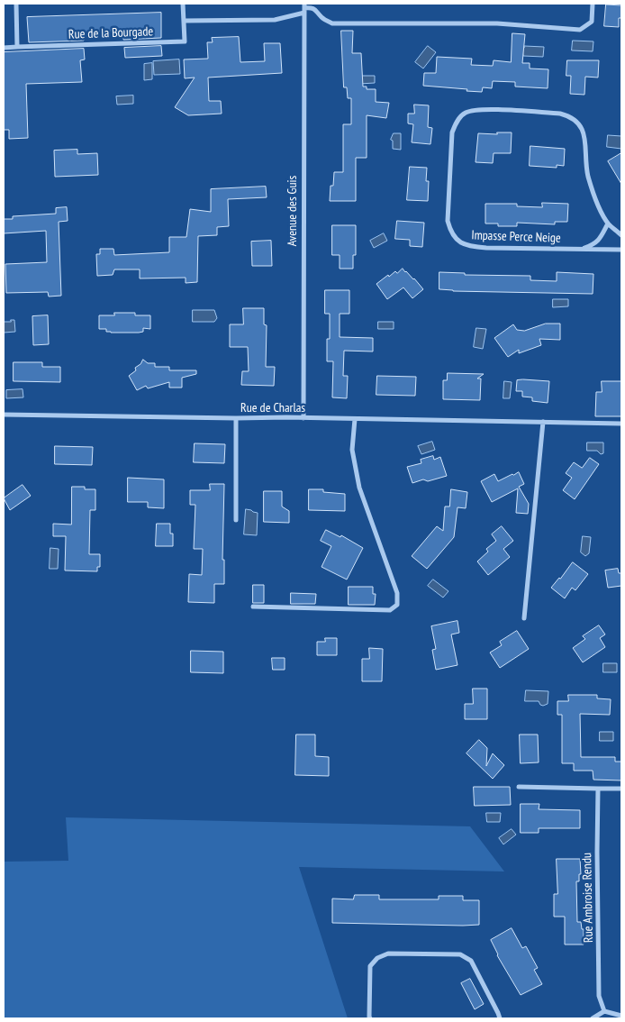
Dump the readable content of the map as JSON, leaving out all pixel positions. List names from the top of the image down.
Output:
{
  "streets": {
    "street": [
      "Rue de la Bourgade",
      "Avenue des Guis",
      "Impasse Perce Neige",
      "Rue de Charlas",
      "Rue Ambroise Rendu"
    ]
  },
  "crossings": [
    ["Avenue des Guis", "Rue de Charlas"]
  ]
}
